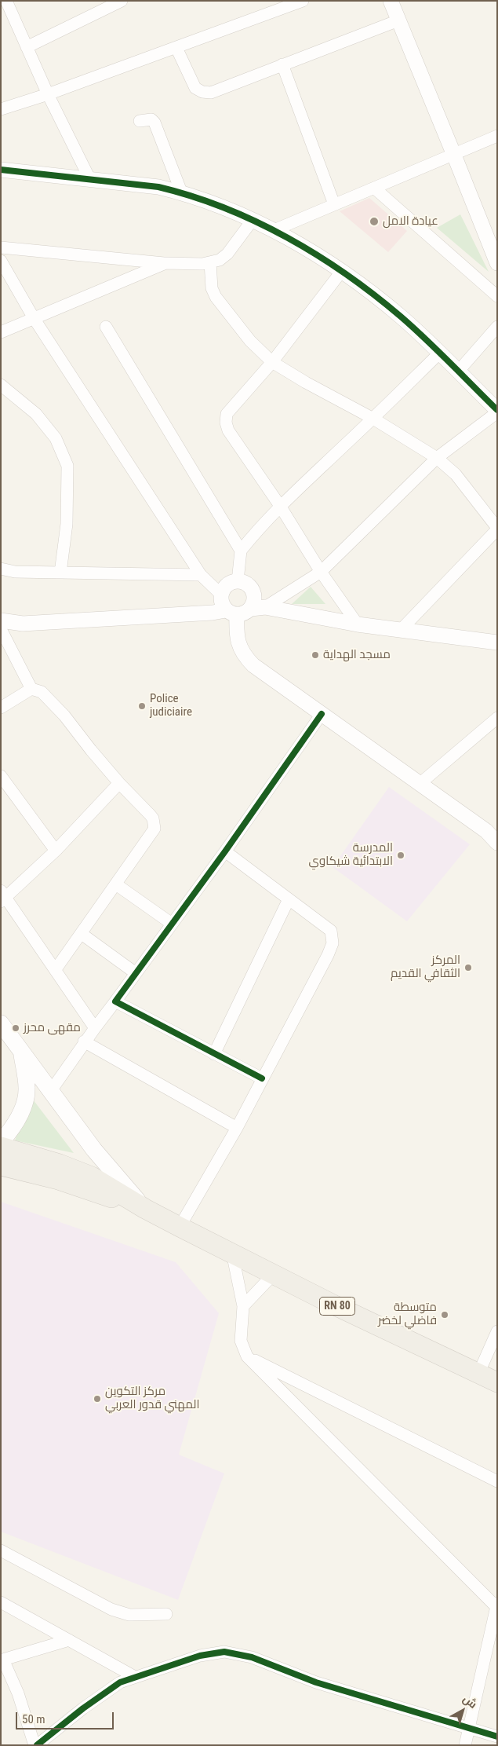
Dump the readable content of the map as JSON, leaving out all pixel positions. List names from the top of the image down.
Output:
{
  "streets": {
    "main road": ["RN 80"]
  },
  "places": [
    "عيادة الامل",
    "مسجد الهداية",
    "Police judiciaire",
    "المدرسة الابتدائية شيكاوي",
    "المركز الثقافي القديم",
    "مقهى محرز",
    "متوسطة فاضلي لخضر",
    "مركز التكوين المهني قدور العربي"
  ],
  "scale_bar": "50 m",
  "north": "top right"
}
